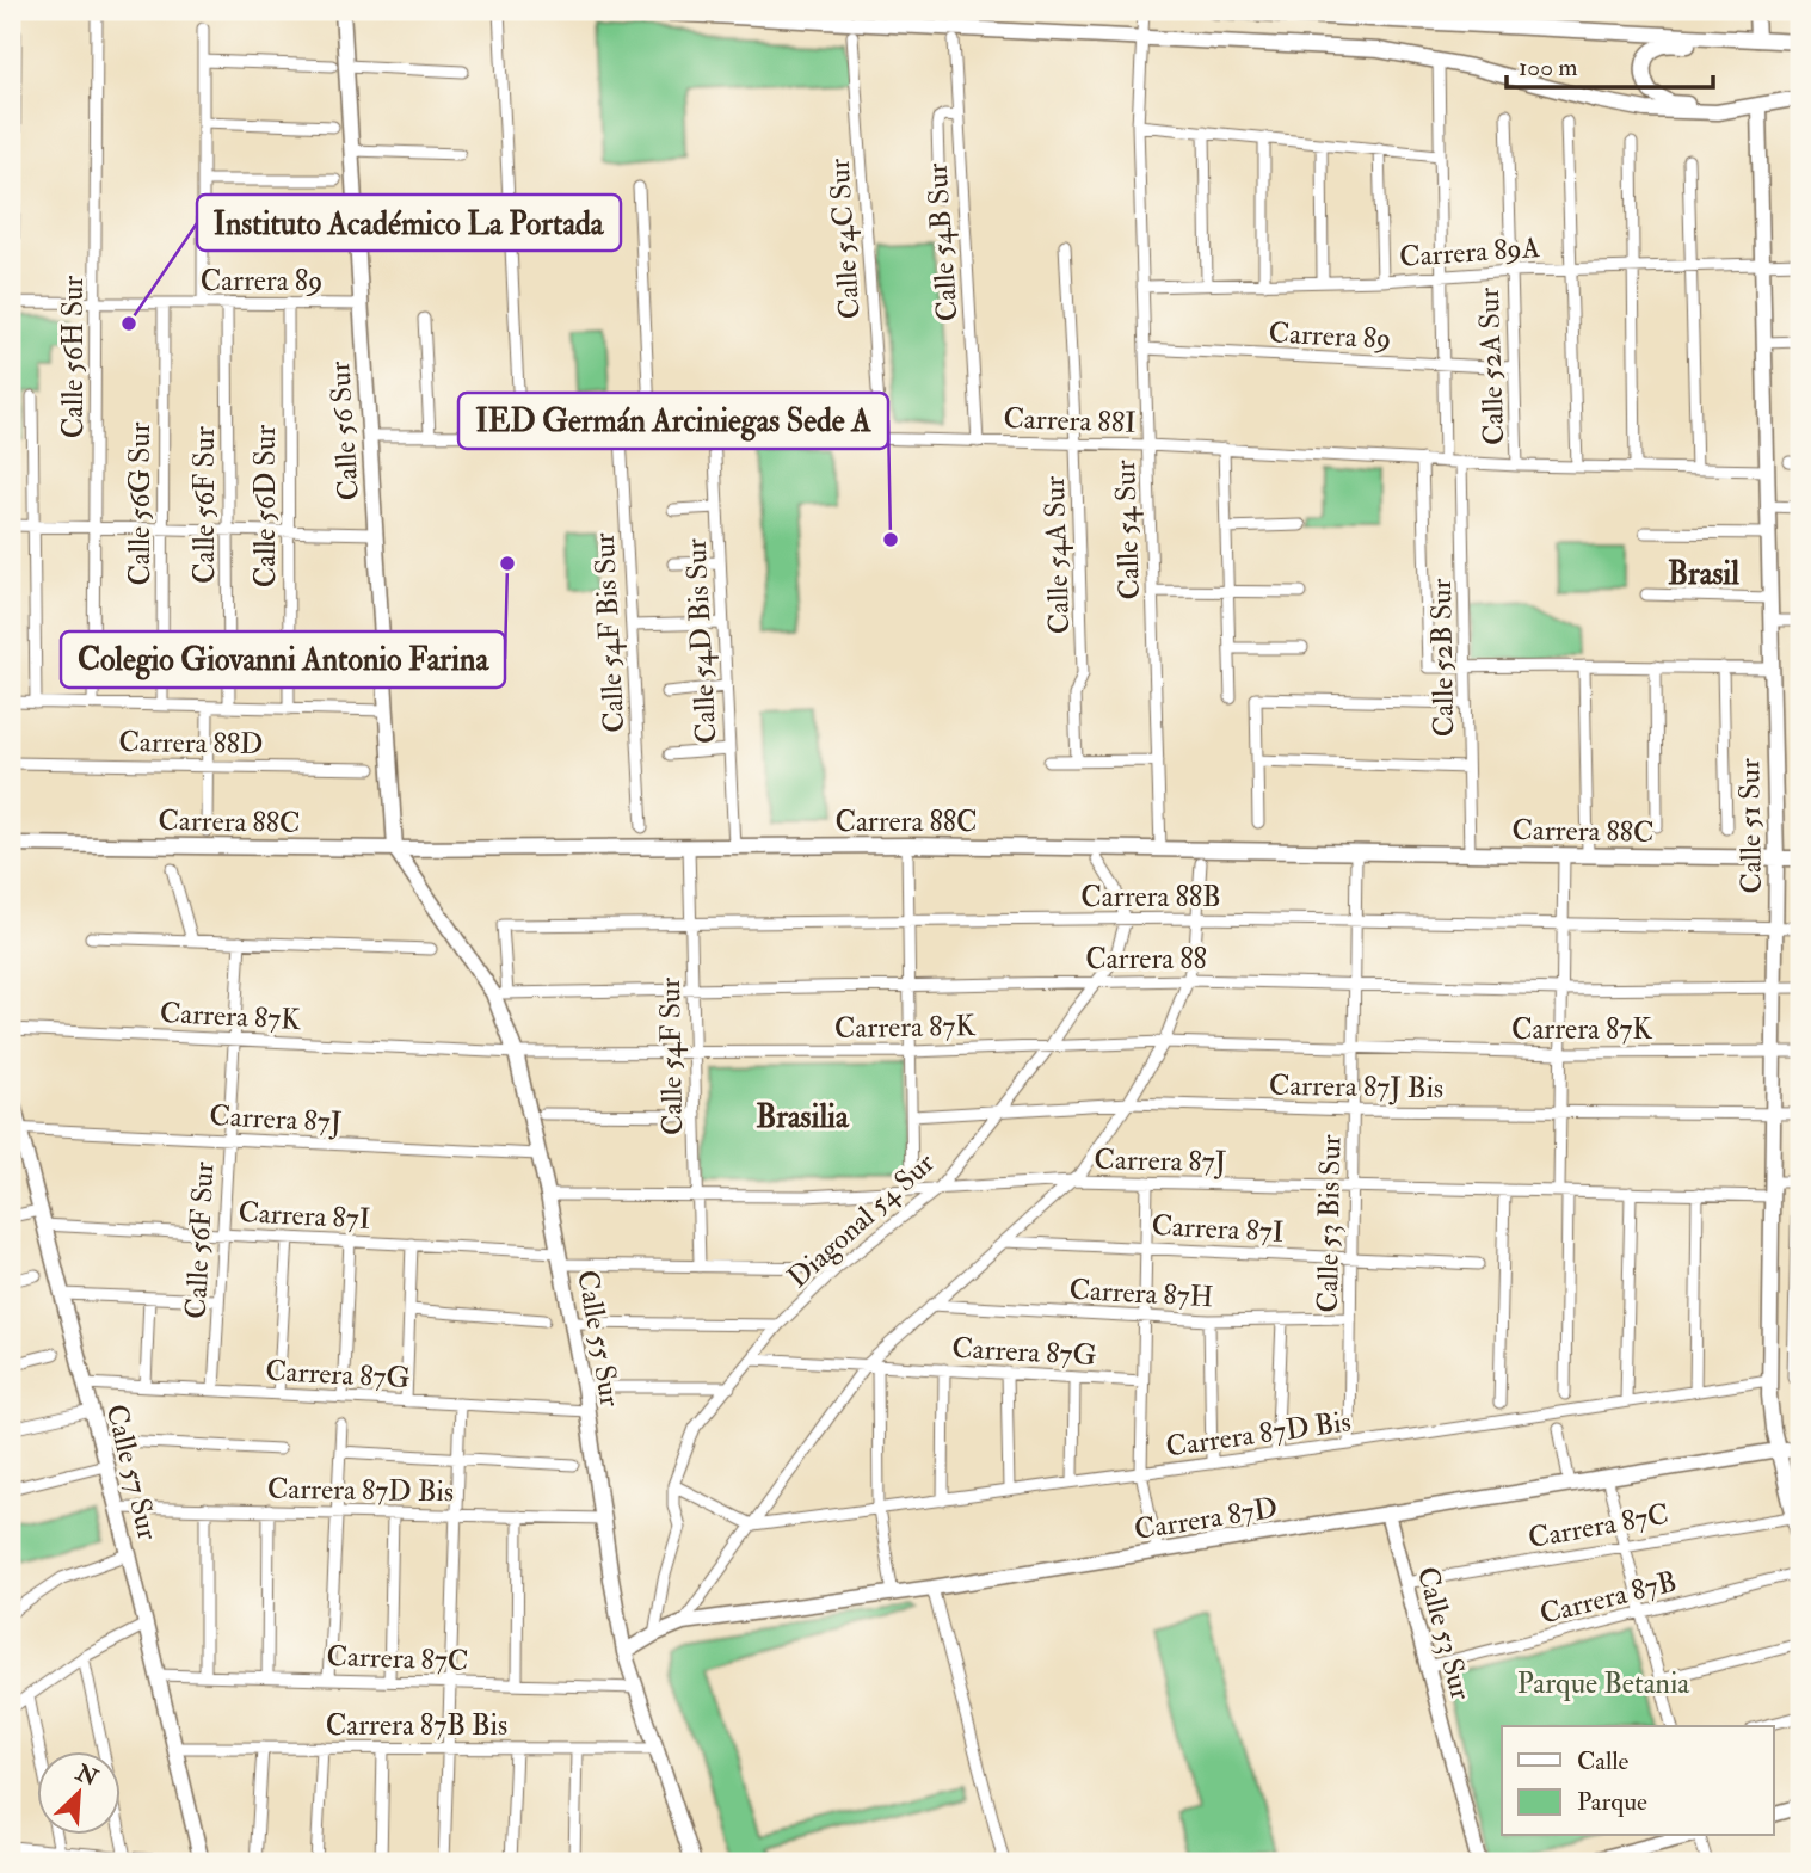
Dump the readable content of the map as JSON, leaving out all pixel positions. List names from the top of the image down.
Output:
{
  "streets": {
    "street": [
      "Calle 54C Sur",
      "Calle 54B Sur",
      "Carrera 89A",
      "Carrera 89",
      "Calle 56H Sur",
      "Calle 52A Sur",
      "Carrera 88I",
      "Calle 56 Sur",
      "Calle 56G Sur",
      "Calle 56F Sur",
      "Calle 56D Sur",
      "Calle 54 Sur",
      "Calle 54A Sur",
      "Calle 54F Bis Sur",
      "Calle 54D Bis Sur",
      "Calle 52B Sur",
      "Carrera 88D",
      "Carrera 88C",
      "Calle 51 Sur",
      "Carrera 88B",
      "Carrera 88",
      "Carrera 87K",
      "Calle 54F Sur",
      "Carrera 87J Bis",
      "Carrera 87J",
      "Carrera 87I",
      "Diagonal 54 Sur",
      "Calle 53 Bis Sur",
      "Carrera 87H",
      "Calle 55 Sur",
      "Carrera 87G",
      "Carrera 87D Bis",
      "Calle 57 Sur",
      "Carrera 87D",
      "Carrera 87C",
      "Carrera 87B",
      "Calle 53 Sur",
      "Carrera 87B Bis"
    ]
  },
  "crossings": [
    ["Calle 54C Sur", "Carrera 88I"],
    ["Calle 54B Sur", "Carrera 88I"],
    ["Carrera 89A", "Calle 52A Sur"],
    ["Carrera 89A", "Calle 54 Sur"],
    ["Carrera 89A", "Calle 51 Sur"],
    ["Carrera 89", "Calle 56H Sur"],
    ["Carrera 89", "Calle 52A Sur"],
    ["Carrera 89", "Calle 56 Sur"],
    ["Carrera 89", "Calle 56G Sur"],
    ["Carrera 89", "Calle 56F Sur"],
    ["Carrera 89", "Calle 56D Sur"],
    ["Carrera 89", "Calle 54 Sur"],
    ["Calle 52A Sur", "Carrera 88I"],
    ["Carrera 88I", "Calle 56 Sur"],
    ["Carrera 88I", "Calle 54 Sur"],
    ["Carrera 88I", "Calle 54A Sur"],
    ["Carrera 88I", "Calle 54F Bis Sur"],
    ["Carrera 88I", "Calle 54D Bis Sur"],
    ["Carrera 88I", "Calle 52B Sur"],
    ["Carrera 88I", "Calle 51 Sur"],
    ["Calle 56 Sur", "Carrera 88C"],
    ["Calle 56 Sur", "Calle 55 Sur"],
    ["Calle 56F Sur", "Carrera 87K"],
    ["Calle 56F Sur", "Carrera 87J"],
    ["Calle 56F Sur", "Carrera 87I"],
    ["Calle 56F Sur", "Carrera 87G"],
    ["Calle 54 Sur", "Carrera 88C"],
    ["Calle 54D Bis Sur", "Carrera 88C"],
    ["Calle 52B Sur", "Carrera 88C"],
    ["Carrera 88C", "Calle 51 Sur"],
    ["Carrera 88C", "Calle 54F Sur"],
    ["Carrera 88C", "Calle 53 Bis Sur"],
    ["Carrera 88C", "Calle 55 Sur"],
    ["Calle 51 Sur", "Carrera 88B"],
    ["Calle 51 Sur", "Carrera 88"],
    ["Calle 51 Sur", "Carrera 87K"],
    ["Calle 51 Sur", "Carrera 87J Bis"],
    ["Calle 51 Sur", "Carrera 87J"],
    ["Calle 51 Sur", "Carrera 87D Bis"],
    ["Calle 51 Sur", "Carrera 87D"],
    ["Calle 51 Sur", "Carrera 87C"],
    ["Carrera 88B", "Carrera 88"],
    ["Carrera 88B", "Calle 54F Sur"],
    ["Carrera 88B", "Diagonal 54 Sur"],
    ["Carrera 88B", "Calle 53 Bis Sur"],
    ["Carrera 88B", "Calle 55 Sur"],
    ["Carrera 88", "Calle 54F Sur"],
    ["Carrera 88", "Diagonal 54 Sur"],
    ["Carrera 88", "Calle 53 Bis Sur"],
    ["Carrera 88", "Calle 55 Sur"],
    ["Carrera 87K", "Calle 54F Sur"],
    ["Carrera 87K", "Diagonal 54 Sur"],
    ["Carrera 87K", "Calle 53 Bis Sur"],
    ["Carrera 87K", "Calle 55 Sur"],
    ["Calle 54F Sur", "Carrera 87J"],
    ["Calle 54F Sur", "Carrera 87I"],
    ["Carrera 87J Bis", "Diagonal 54 Sur"],
    ["Carrera 87J Bis", "Calle 53 Bis Sur"],
    ["Carrera 87J", "Diagonal 54 Sur"],
    ["Carrera 87J", "Calle 53 Bis Sur"],
    ["Carrera 87J", "Calle 55 Sur"],
    ["Carrera 87J", "Calle 57 Sur"],
    ["Carrera 87I", "Diagonal 54 Sur"],
    ["Carrera 87I", "Calle 53 Bis Sur"],
    ["Carrera 87I", "Calle 55 Sur"],
    ["Carrera 87I", "Carrera 87G"],
    ["Carrera 87I", "Calle 57 Sur"],
    ["Diagonal 54 Sur", "Carrera 87G"],
    ["Diagonal 54 Sur", "Carrera 87D"],
    ["Calle 53 Bis Sur", "Carrera 87H"],
    ["Calle 53 Bis Sur", "Carrera 87D Bis"],
    ["Calle 55 Sur", "Carrera 87G"],
    ["Calle 55 Sur", "Carrera 87D Bis"],
    ["Calle 55 Sur", "Carrera 87D"],
    ["Calle 55 Sur", "Carrera 87C"],
    ["Calle 55 Sur", "Carrera 87B Bis"],
    ["Carrera 87G", "Calle 57 Sur"],
    ["Carrera 87D Bis", "Calle 57 Sur"],
    ["Calle 57 Sur", "Carrera 87C"],
    ["Calle 57 Sur", "Carrera 87B Bis"],
    ["Carrera 87D", "Calle 53 Sur"],
    ["Carrera 87C", "Calle 53 Sur"],
    ["Carrera 87B", "Calle 53 Sur"]
  ],
  "districts": ["Brasil", "Brasilia"],
  "parks": ["Parque Betania"],
  "places": ["Instituto Académico La Portada", "IED Germán Arciniegas Sede A", "Colegio Giovanni Antonio Farina"],
  "legend": ["Calle", "Parque"],
  "scale_bar": "100 m",
  "north": "top right"
}
